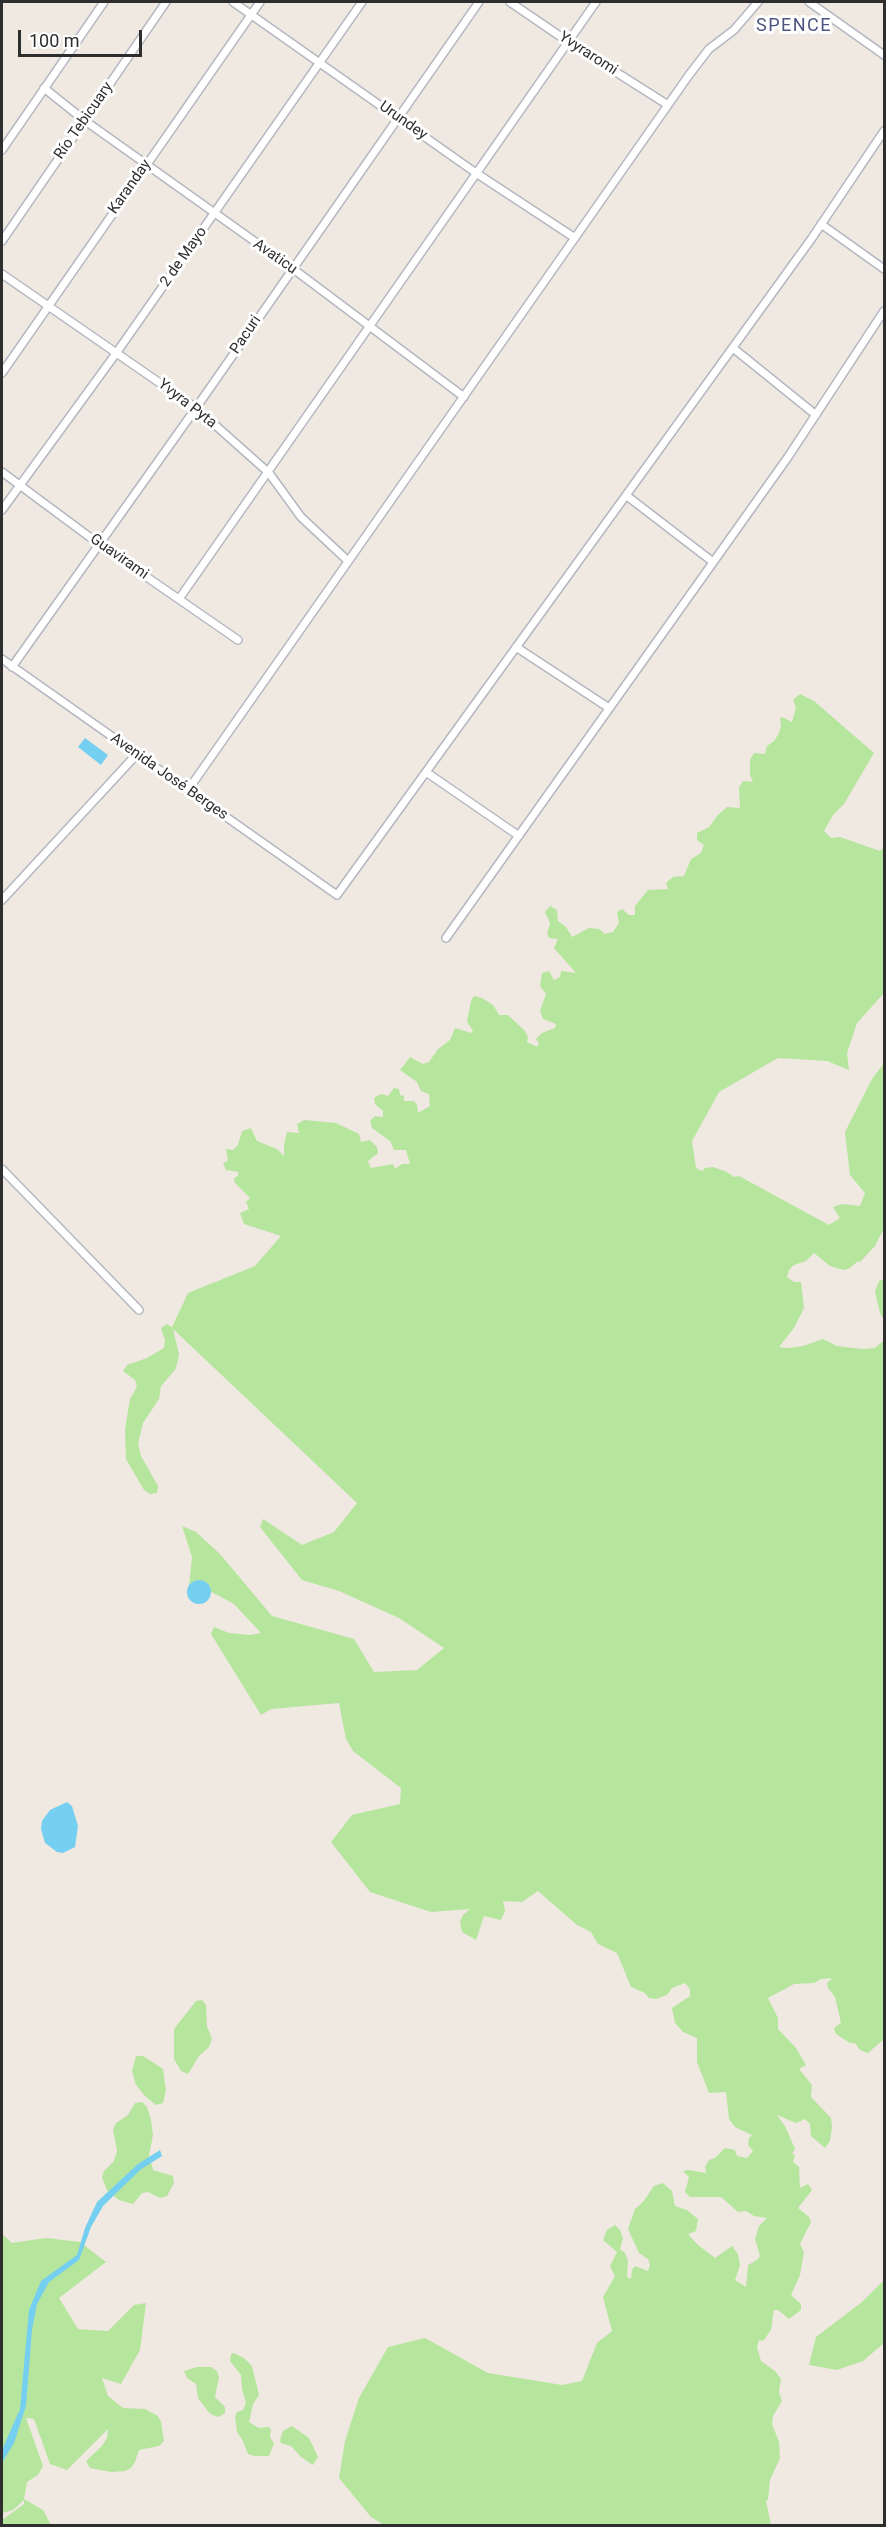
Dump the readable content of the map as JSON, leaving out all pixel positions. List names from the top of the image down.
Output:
{
  "streets": {
    "street": [
      "Yvyraromi",
      "Río Tebicuary",
      "Urundey",
      "Karanday",
      "2 de Mayo",
      "Avaticu",
      "Pacuri",
      "Yvyra Pyta",
      "Guavirami",
      "Avenida José Berges"
    ]
  },
  "crossings": [
    ["Río Tebicuary", "Avaticu"],
    ["Urundey", "Karanday"],
    ["Urundey", "2 de Mayo"],
    ["Urundey", "Pacuri"],
    ["Karanday", "Avaticu"],
    ["Karanday", "Yvyra Pyta"],
    ["2 de Mayo", "Avaticu"],
    ["2 de Mayo", "Yvyra Pyta"],
    ["2 de Mayo", "Guavirami"],
    ["Avaticu", "Pacuri"],
    ["Pacuri", "Yvyra Pyta"],
    ["Pacuri", "Guavirami"],
    ["Pacuri", "Avenida José Berges"]
  ],
  "districts": ["SPENCE"],
  "scale_bar": "100 m"
}
